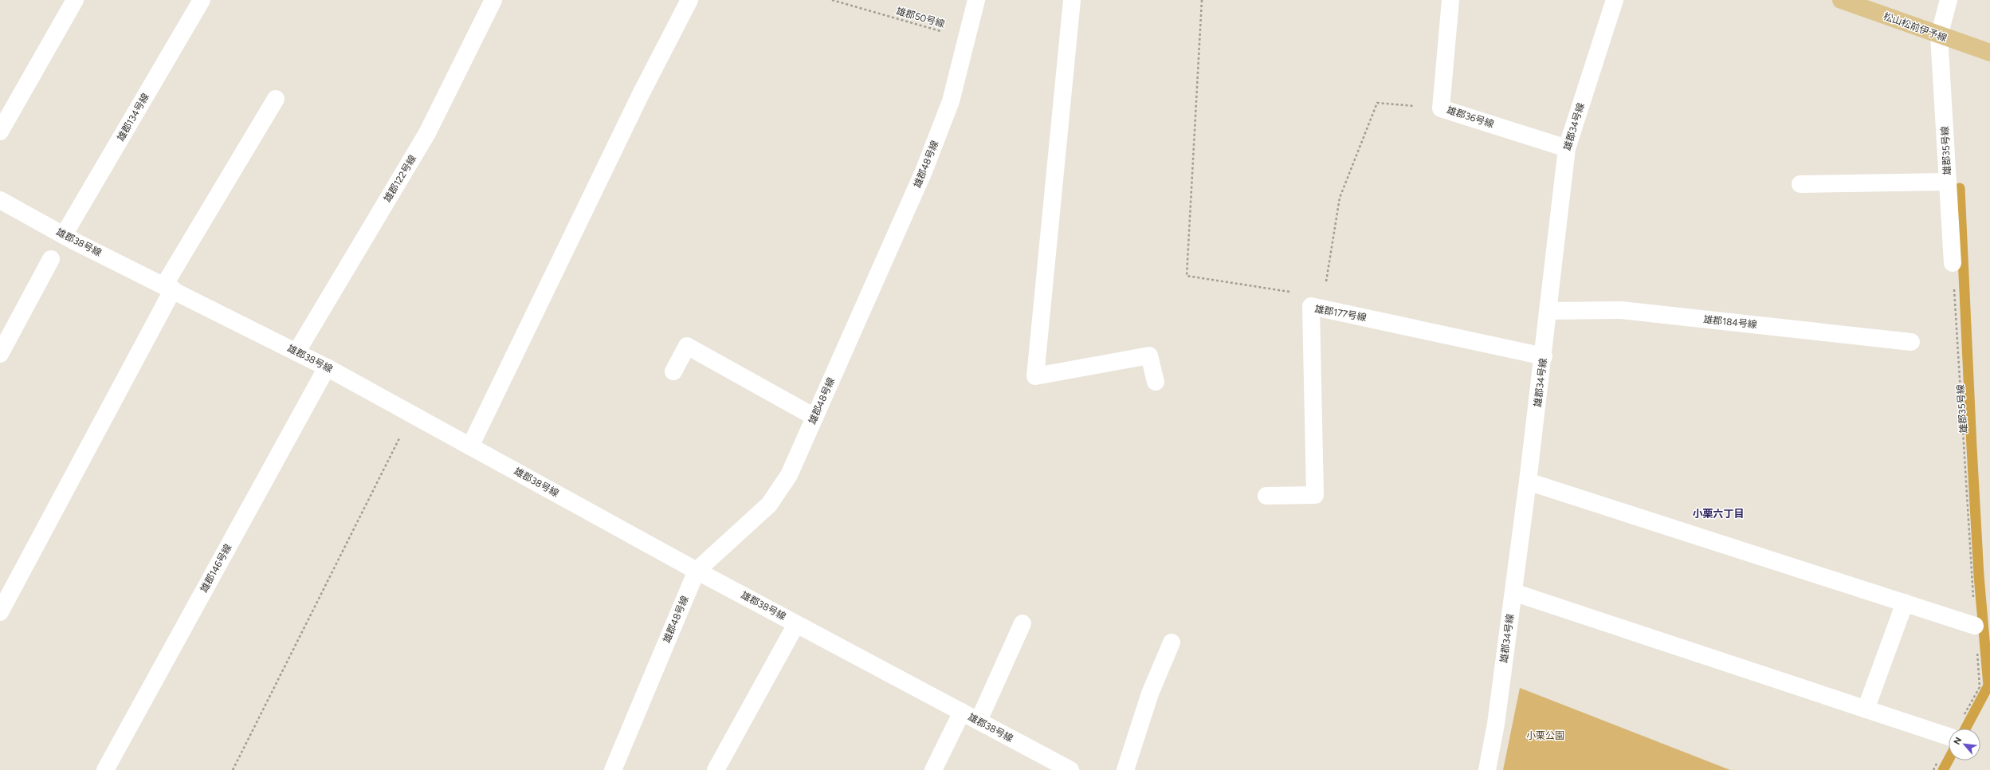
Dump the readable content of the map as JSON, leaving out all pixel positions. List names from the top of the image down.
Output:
{
  "streets": {
    "main road": ["松山松前伊予線"],
    "street": [
      "雄郡134号線",
      "雄郡36号線",
      "雄郡34号線",
      "雄郡35号線",
      "雄郡48号線",
      "雄郡122号線",
      "雄郡38号線",
      "雄郡177号線",
      "雄郡184号線",
      "雄郡146号線"
    ],
    "path": ["雄郡50号線"]
  },
  "crossings": [
    ["雄郡50号線", "雄郡48号線"],
    ["松山松前伊予線", "雄郡35号線"],
    ["雄郡134号線", "雄郡38号線"],
    ["雄郡36号線", "雄郡34号線"],
    ["雄郡34号線", "雄郡177号線"],
    ["雄郡34号線", "雄郡184号線"],
    ["雄郡48号線", "雄郡38号線"],
    ["雄郡122号線", "雄郡38号線"],
    ["雄郡38号線", "雄郡146号線"]
  ],
  "districts": ["小栗六丁目"],
  "parks": ["小栗公園"],
  "north": "top left"
}
